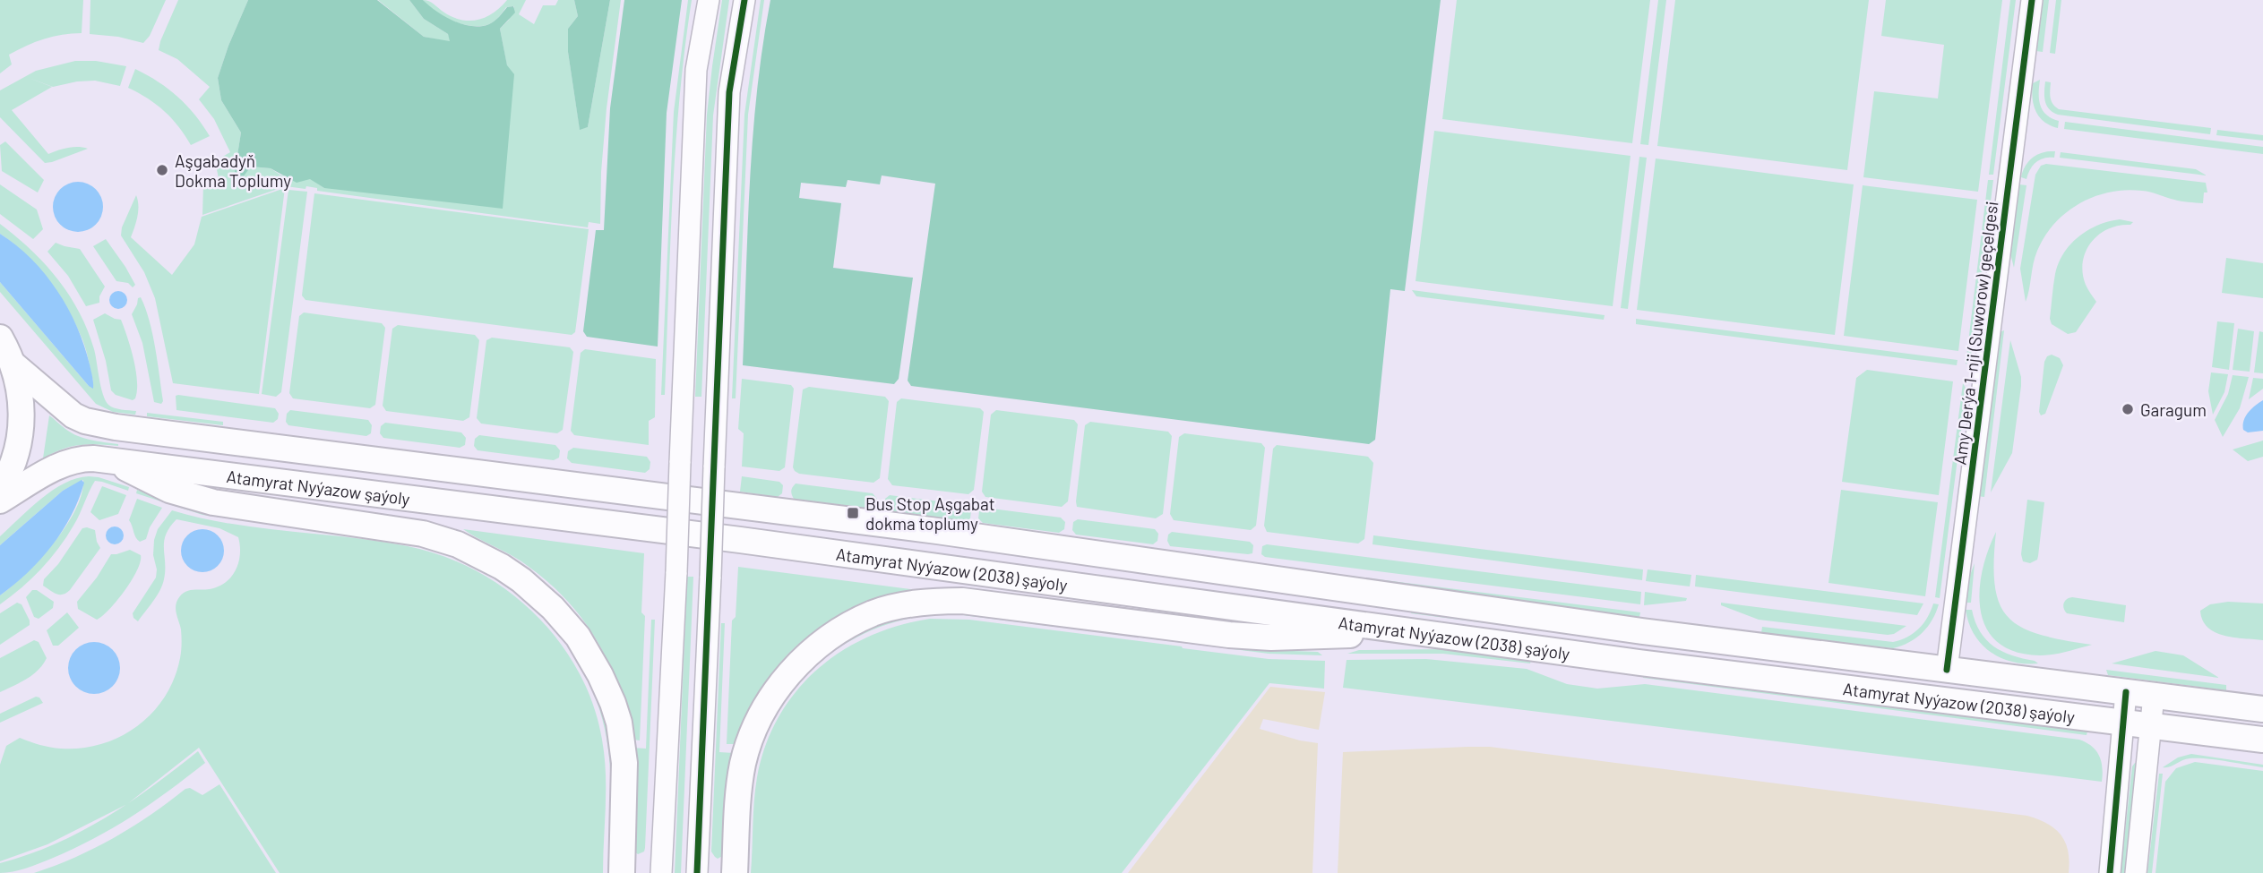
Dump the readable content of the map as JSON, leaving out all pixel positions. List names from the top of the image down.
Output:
{
  "streets": {
    "main road": ["Atamyrat Nyýazow şaýoly", "Atamyrat Nyýazow (2038) şaýoly"],
    "street": ["Amy Derýa 1-nji (Suworow) geçelgesi"]
  },
  "crossings": [
    ["Amy Derýa 1-nji (Suworow) geçelgesi", "Atamyrat Nyýazow (2038) şaýoly"],
    ["Atamyrat Nyýazow şaýoly", "Atamyrat Nyýazow (2038) şaýoly"]
  ],
  "places": {
    "other": ["Aşgabadyň Dokma Toplumy", "Garagum"],
    "transit": ["Bus Stop Aşgabat dokma toplumy"]
  }
}
